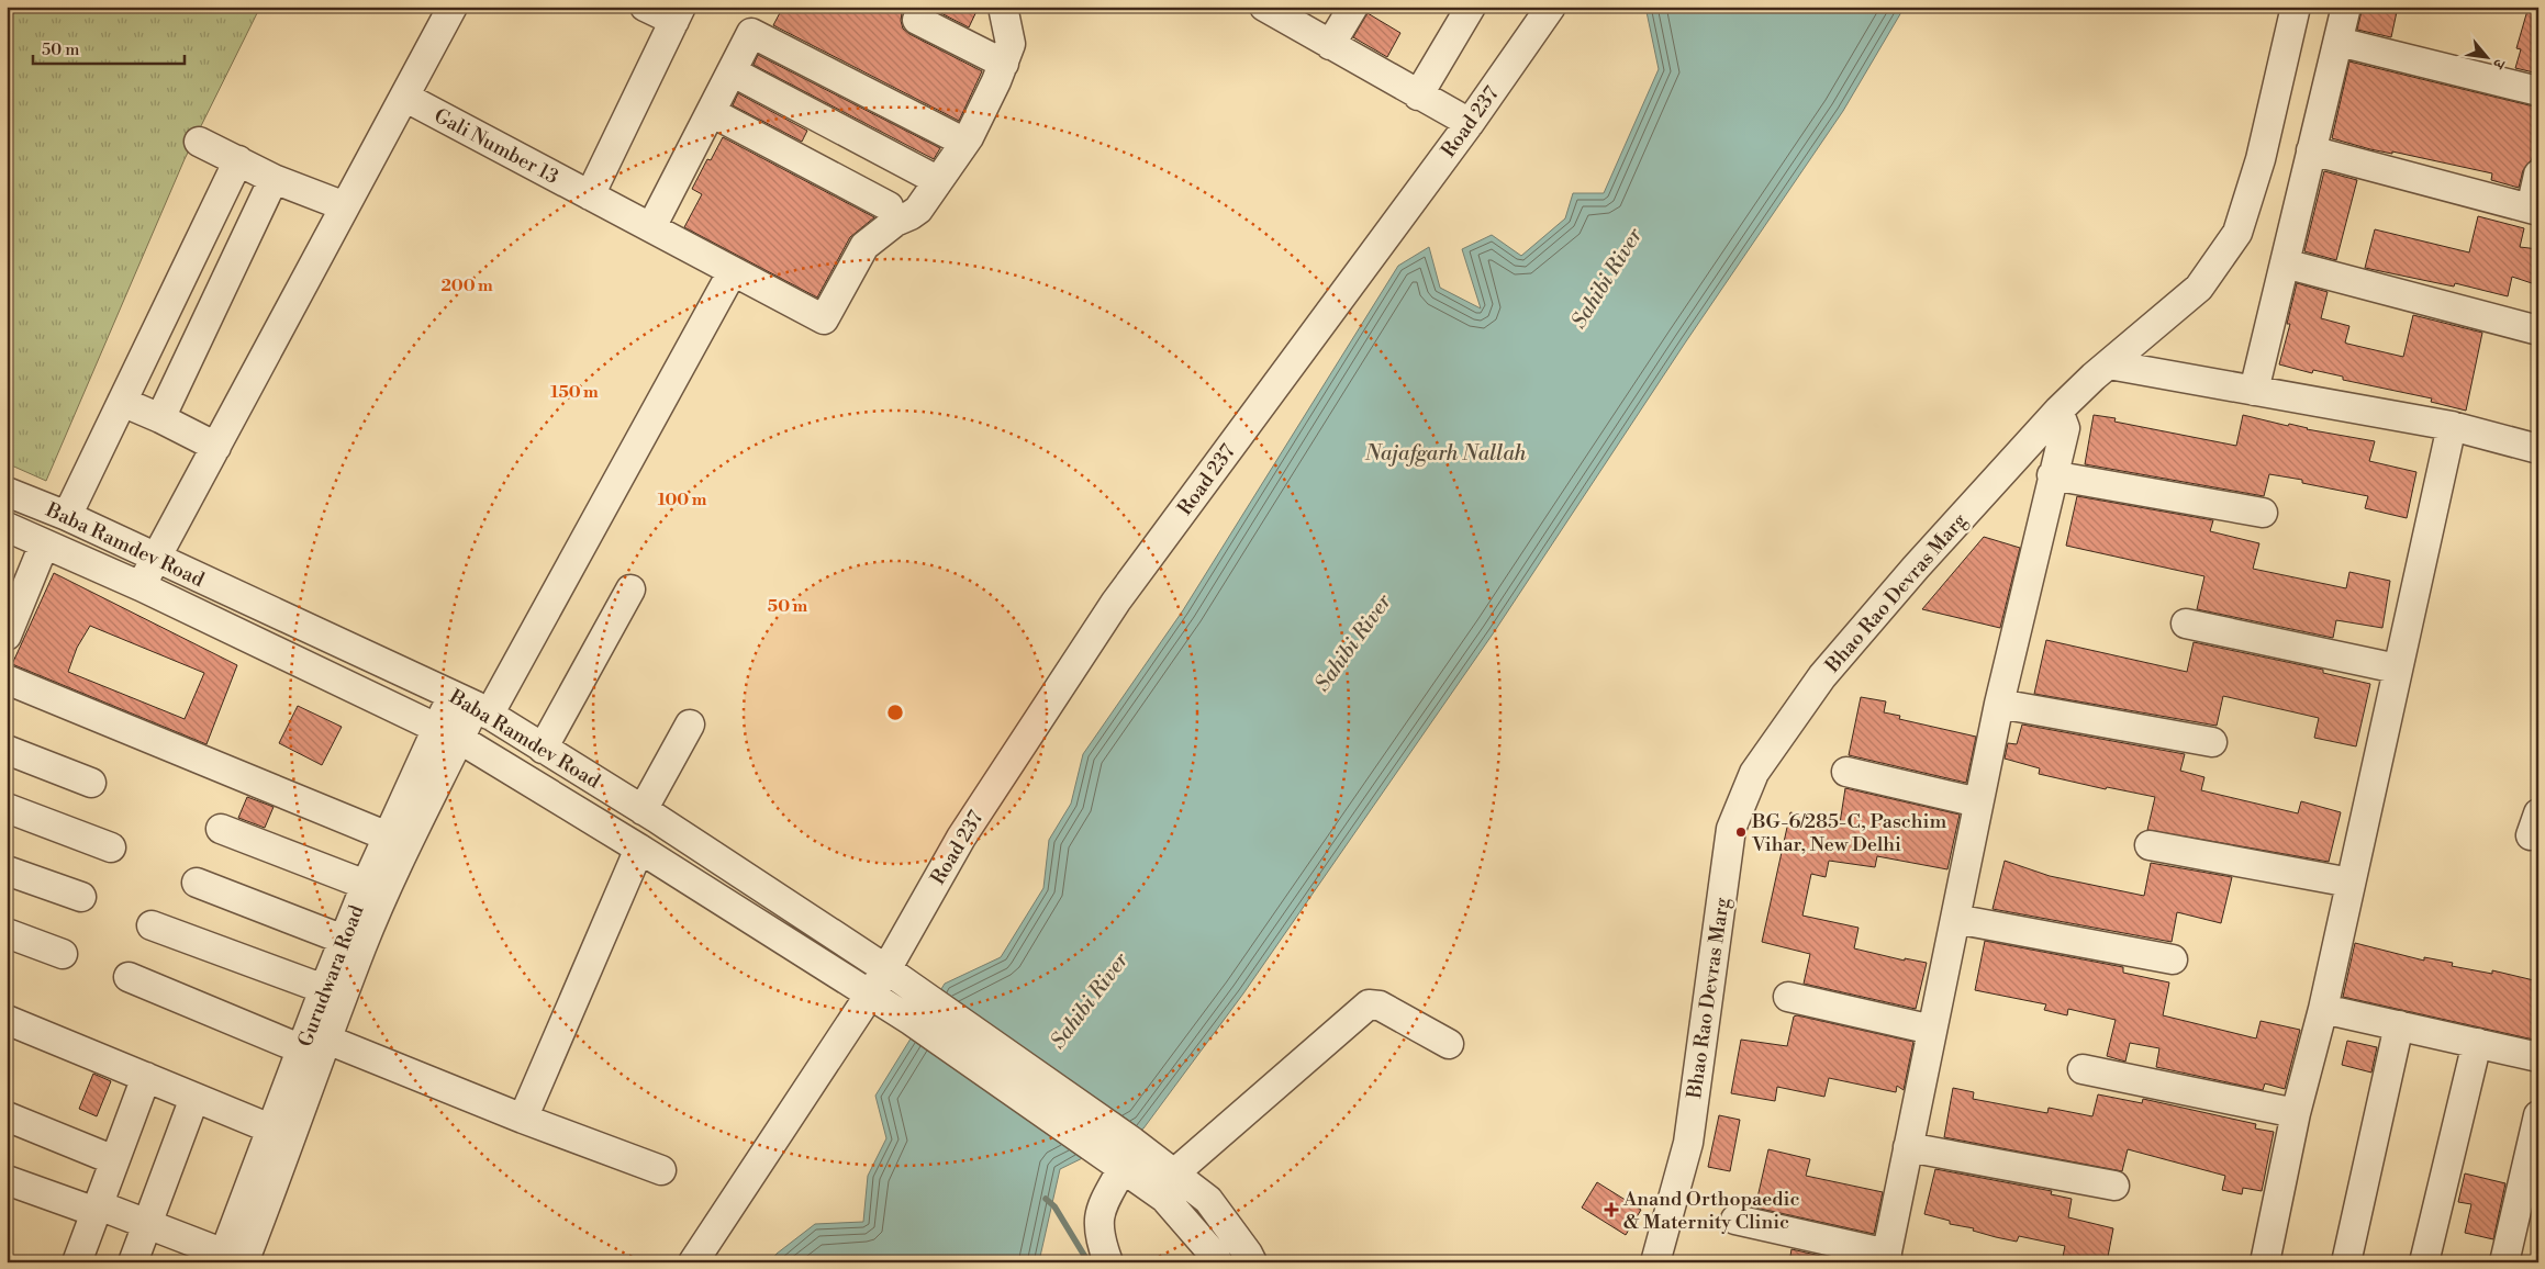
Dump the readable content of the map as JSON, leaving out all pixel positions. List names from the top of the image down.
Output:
{
  "streets": {
    "street": [
      "Road 237",
      "Gali Number 13",
      "Baba Ramdev Road",
      "Bhao Rao Devras Marg",
      "Gurudwara Road"
    ]
  },
  "crossings": [
    ["Road 237", "Baba Ramdev Road"],
    ["Gali Number 13", "Gurudwara Road"],
    ["Baba Ramdev Road", "Gurudwara Road"]
  ],
  "water": ["Sahibi River", "Najafgarh Nallah"],
  "places": {
    "other": ["BG-6/285-C, Paschim Vihar, New Delhi"],
    "health": ["Anand Orthopaedic & Maternity Clinic"]
  },
  "scale_bar": "50 m",
  "north": "bottom right",
  "rings": [
    "200 m",
    "150 m",
    "100 m",
    "50 m"
  ]
}
